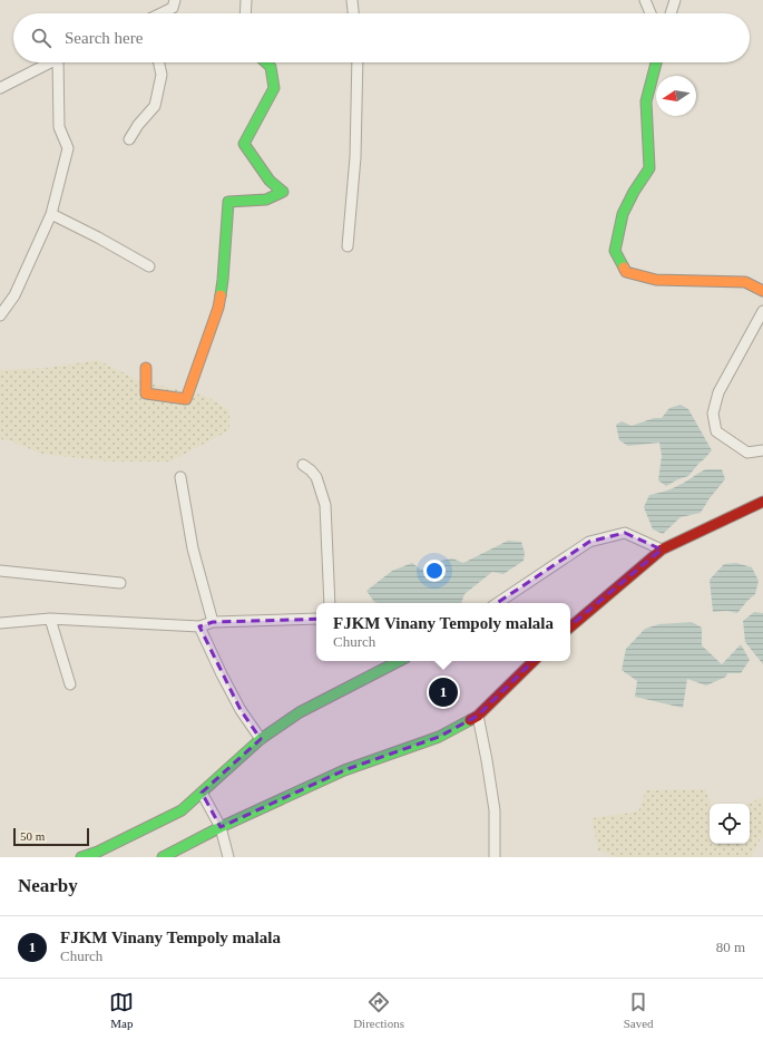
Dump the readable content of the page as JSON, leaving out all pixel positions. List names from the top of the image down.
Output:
{
  "scale_bar": "50 m",
  "north": "left",
  "page": {
    "search": "Search here",
    "popup": ["FJKM Vinany Tempoly malala", "Church"],
    "pins": "1",
    "scale": "50 m",
    "heading": "Nearby",
    "list": [
      {
        "mark": "1",
        "name": "FJKM Vinany Tempoly malala",
        "note": "Church",
        "value": "80 m"
      }
    ],
    "nav": ["Map", "Directions", "Saved"]
  }
}
